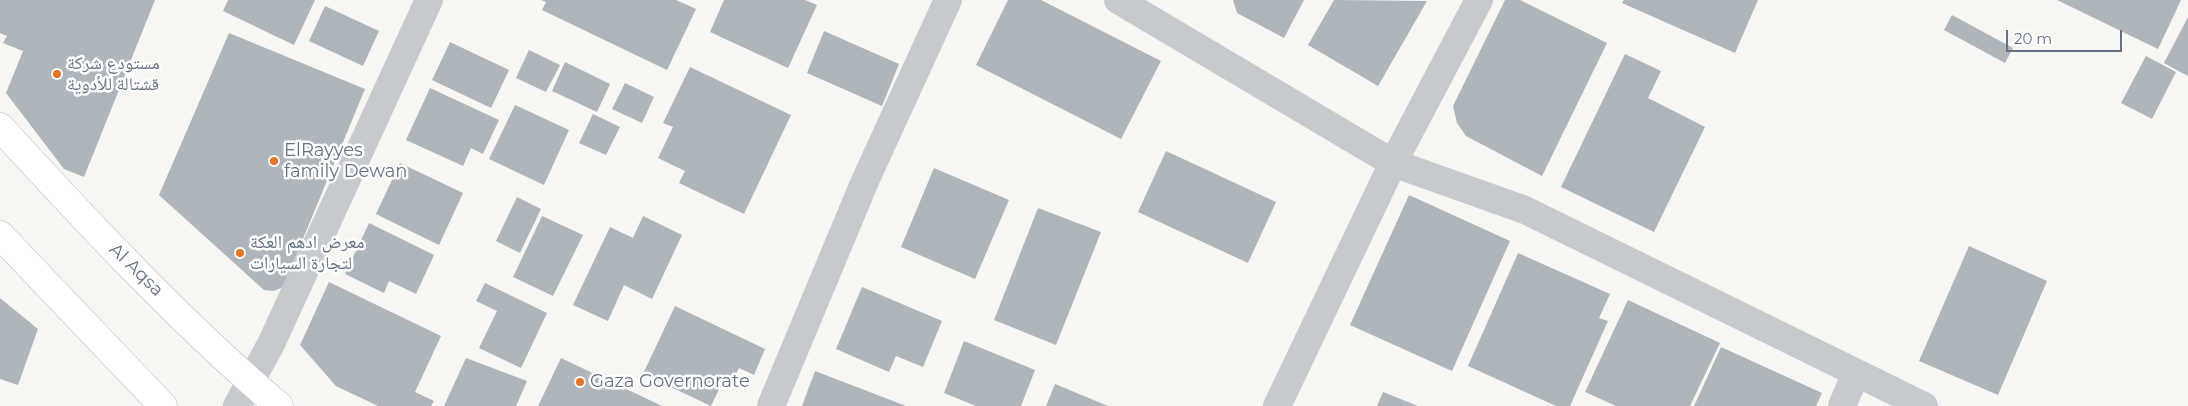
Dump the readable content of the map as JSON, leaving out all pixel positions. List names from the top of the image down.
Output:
{
  "streets": {
    "main road": ["Al Aqsa"]
  },
  "places": [
    "مستودع شركة قشتالة للأدوية",
    "ElRayyes family Dewan",
    "معرض ادهم العكة لتجارة السيارات",
    "Gaza Governorate"
  ],
  "scale_bar": "20 m"
}
